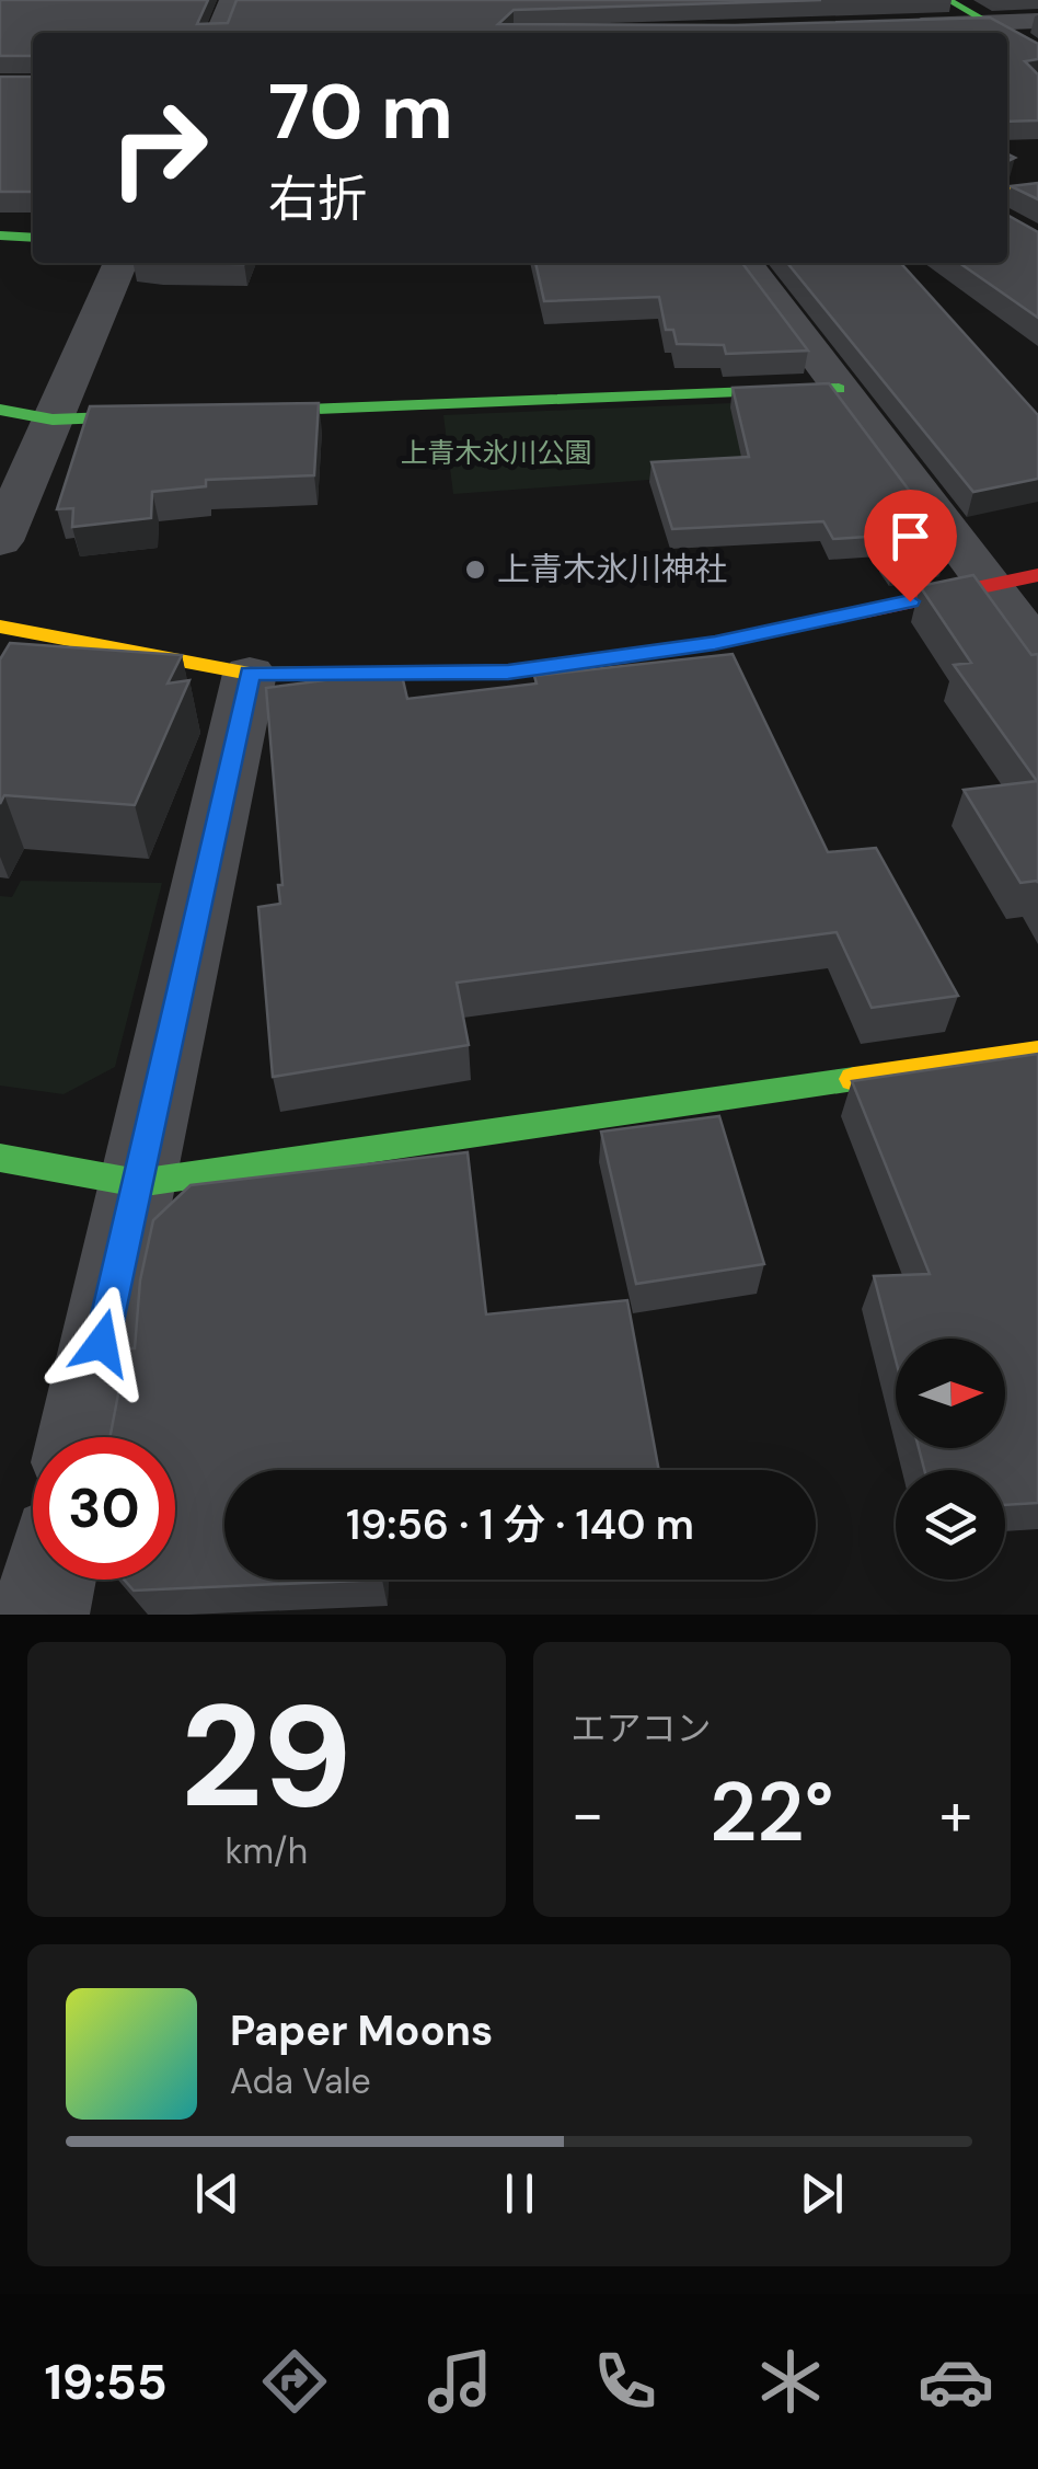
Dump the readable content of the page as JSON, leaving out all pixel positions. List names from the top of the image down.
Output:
{
  "parks": ["上青木氷川公園"],
  "places": ["上青木氷川神社"],
  "north": "right",
  "page": {
    "turn": ["70 m", "右折"],
    "limit": "30",
    "trip": "19:56 · 1 分 · 140 m",
    "tile": [
      ["29", "km/h"],
      "エアコン"
    ],
    "heat": ["−", "22°", "+"],
    "song": ["Paper Moons", "Ada Vale"],
    "tabs": "19:55"
  }
}
